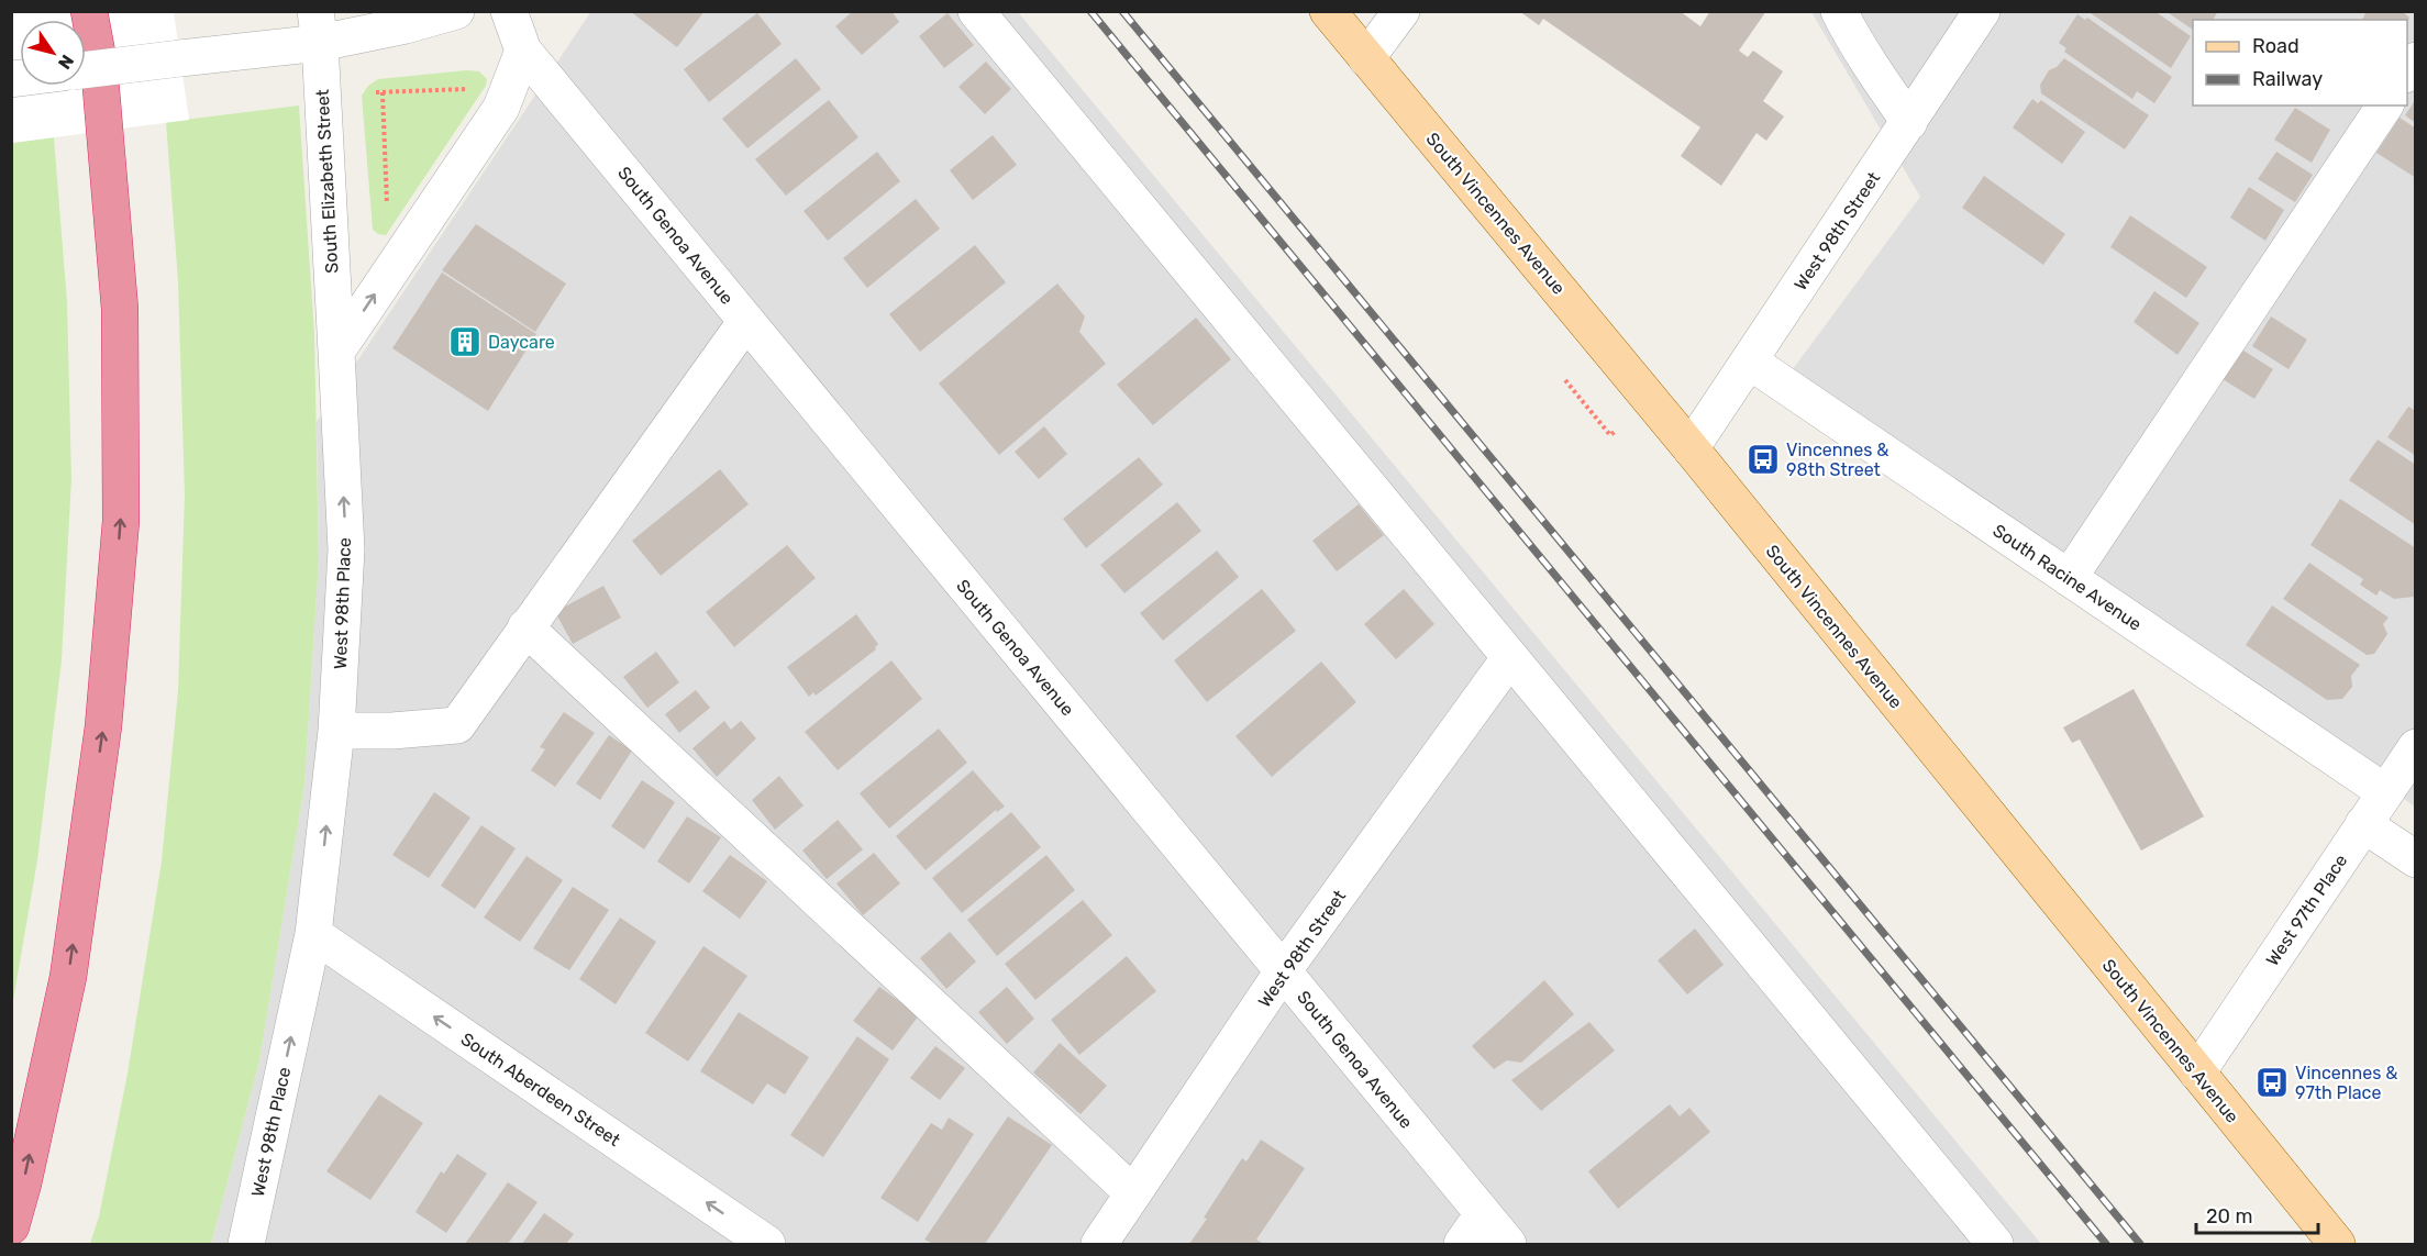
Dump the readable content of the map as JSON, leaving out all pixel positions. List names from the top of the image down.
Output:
{
  "streets": {
    "main road": ["South Vincennes Avenue"],
    "street": [
      "South Elizabeth Street",
      "West 98th Street",
      "South Genoa Avenue",
      "South Racine Avenue",
      "West 98th Place",
      "West 97th Place",
      "South Aberdeen Street"
    ]
  },
  "crossings": [
    ["South Elizabeth Street", "West 98th Place"],
    ["South Vincennes Avenue", "West 98th Street"],
    ["South Vincennes Avenue", "West 97th Place"],
    ["West 98th Street", "South Genoa Avenue"],
    ["West 98th Street", "South Racine Avenue"],
    ["South Racine Avenue", "West 97th Place"],
    ["West 98th Place", "South Aberdeen Street"]
  ],
  "one_way": ["West 98th Place"],
  "places": {
    "building": ["Daycare"],
    "bus stop": ["Vincennes & 98th Street", "Vincennes & 97th Place"]
  },
  "legend": ["Road", "Railway"],
  "scale_bar": "20 m",
  "north": "bottom right"
}
